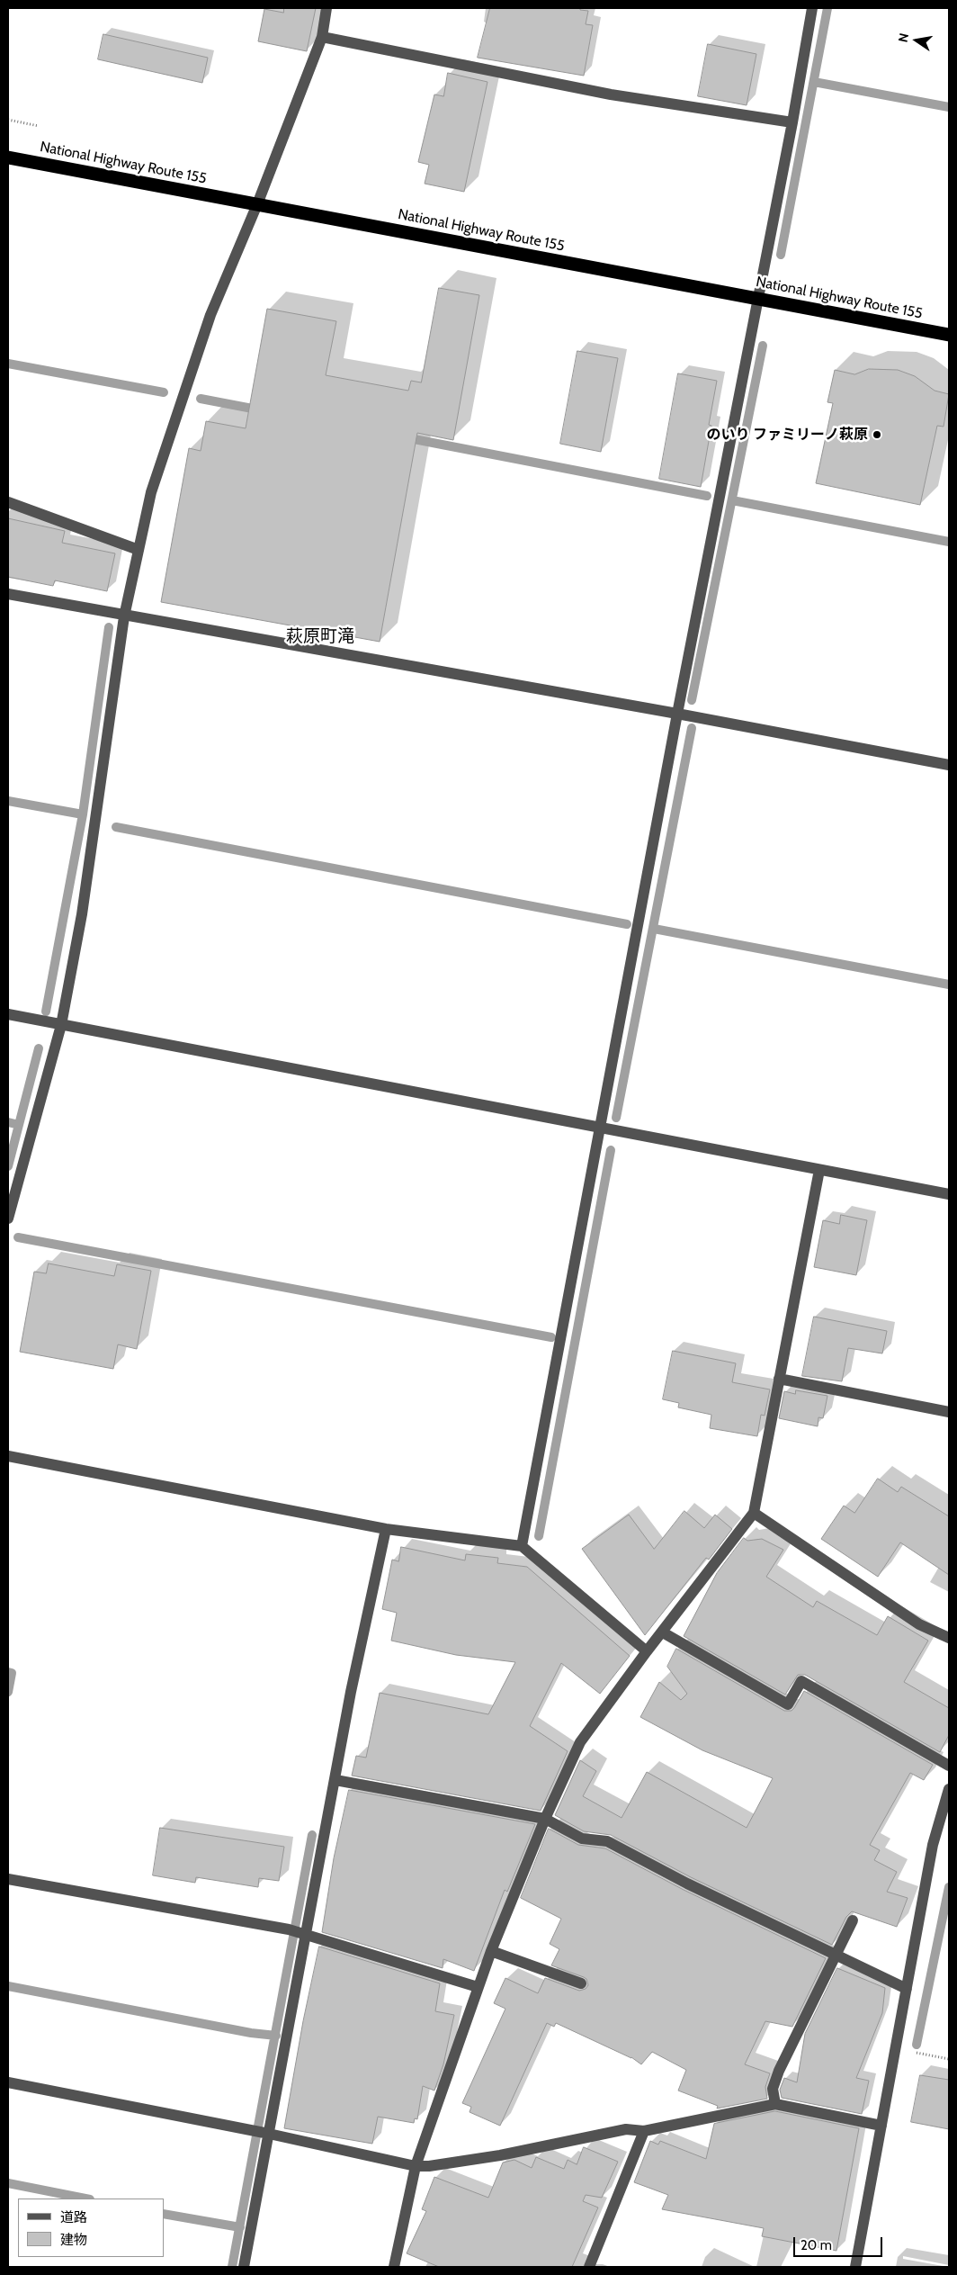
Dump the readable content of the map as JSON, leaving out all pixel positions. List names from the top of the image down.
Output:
{
  "streets": {
    "highway": ["National Highway Route 155"]
  },
  "districts": ["萩原町滝"],
  "places": ["のいり ファミリーノ萩原"],
  "legend": ["道路", "建物"],
  "scale_bar": "20 m",
  "north": "left"
}
